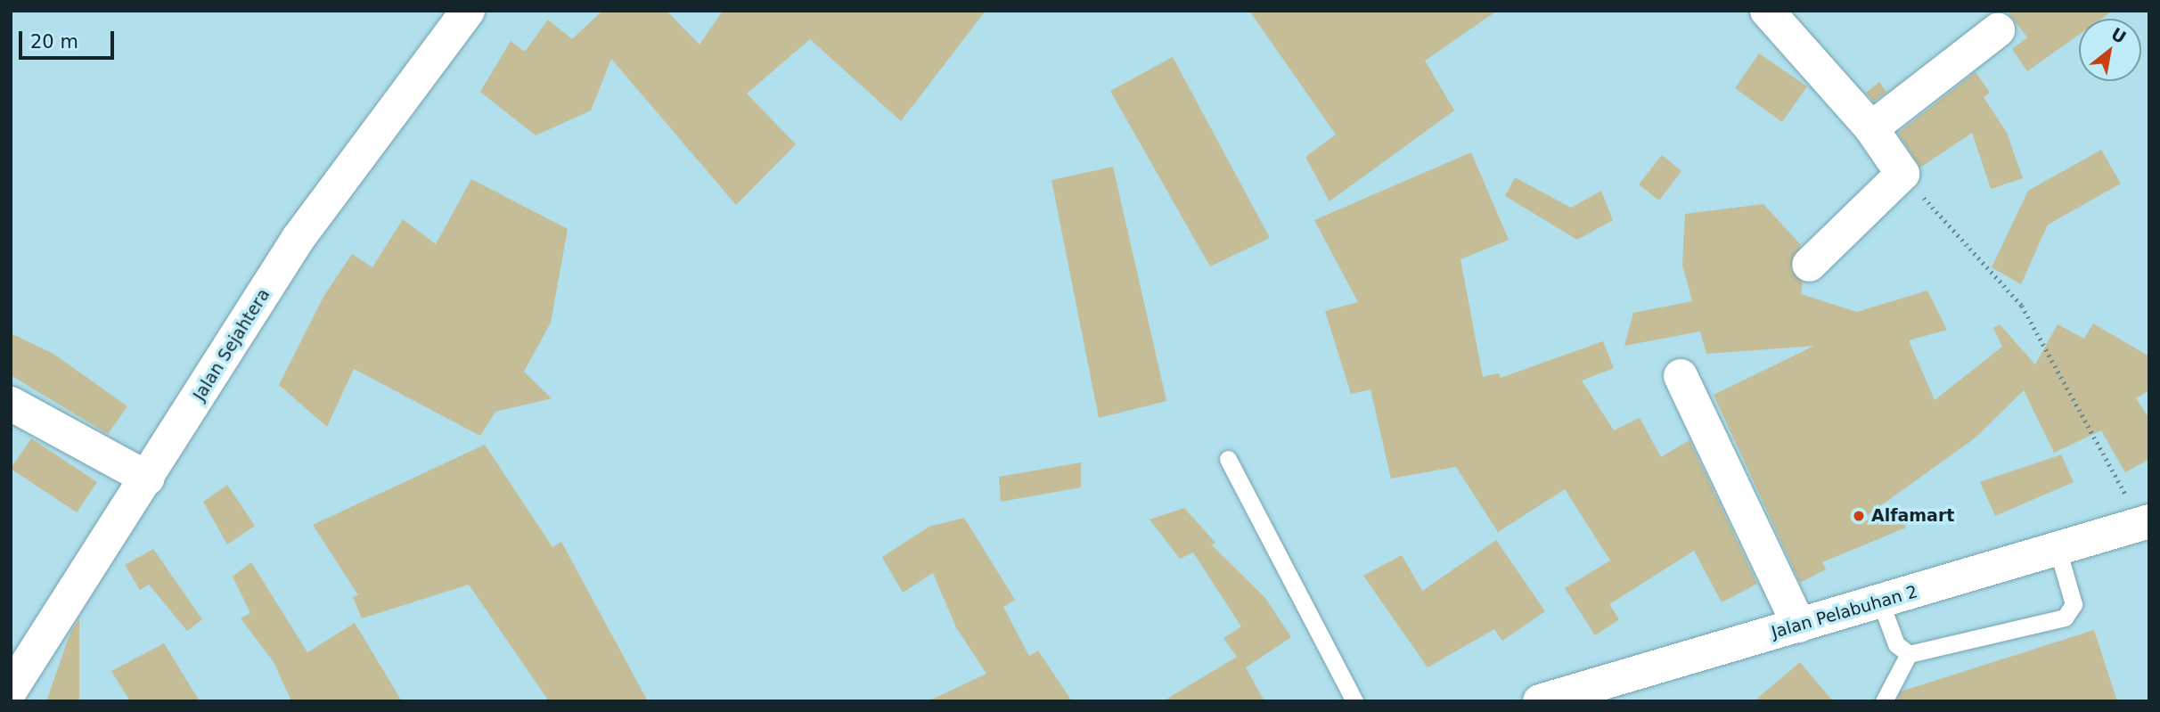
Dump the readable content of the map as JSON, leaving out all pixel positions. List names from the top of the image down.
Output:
{
  "streets": {
    "street": ["Jalan Sejahtera", "Jalan Pelabuhan 2"]
  },
  "places": ["Alfamart"],
  "scale_bar": "20 m",
  "north": "top right"
}
